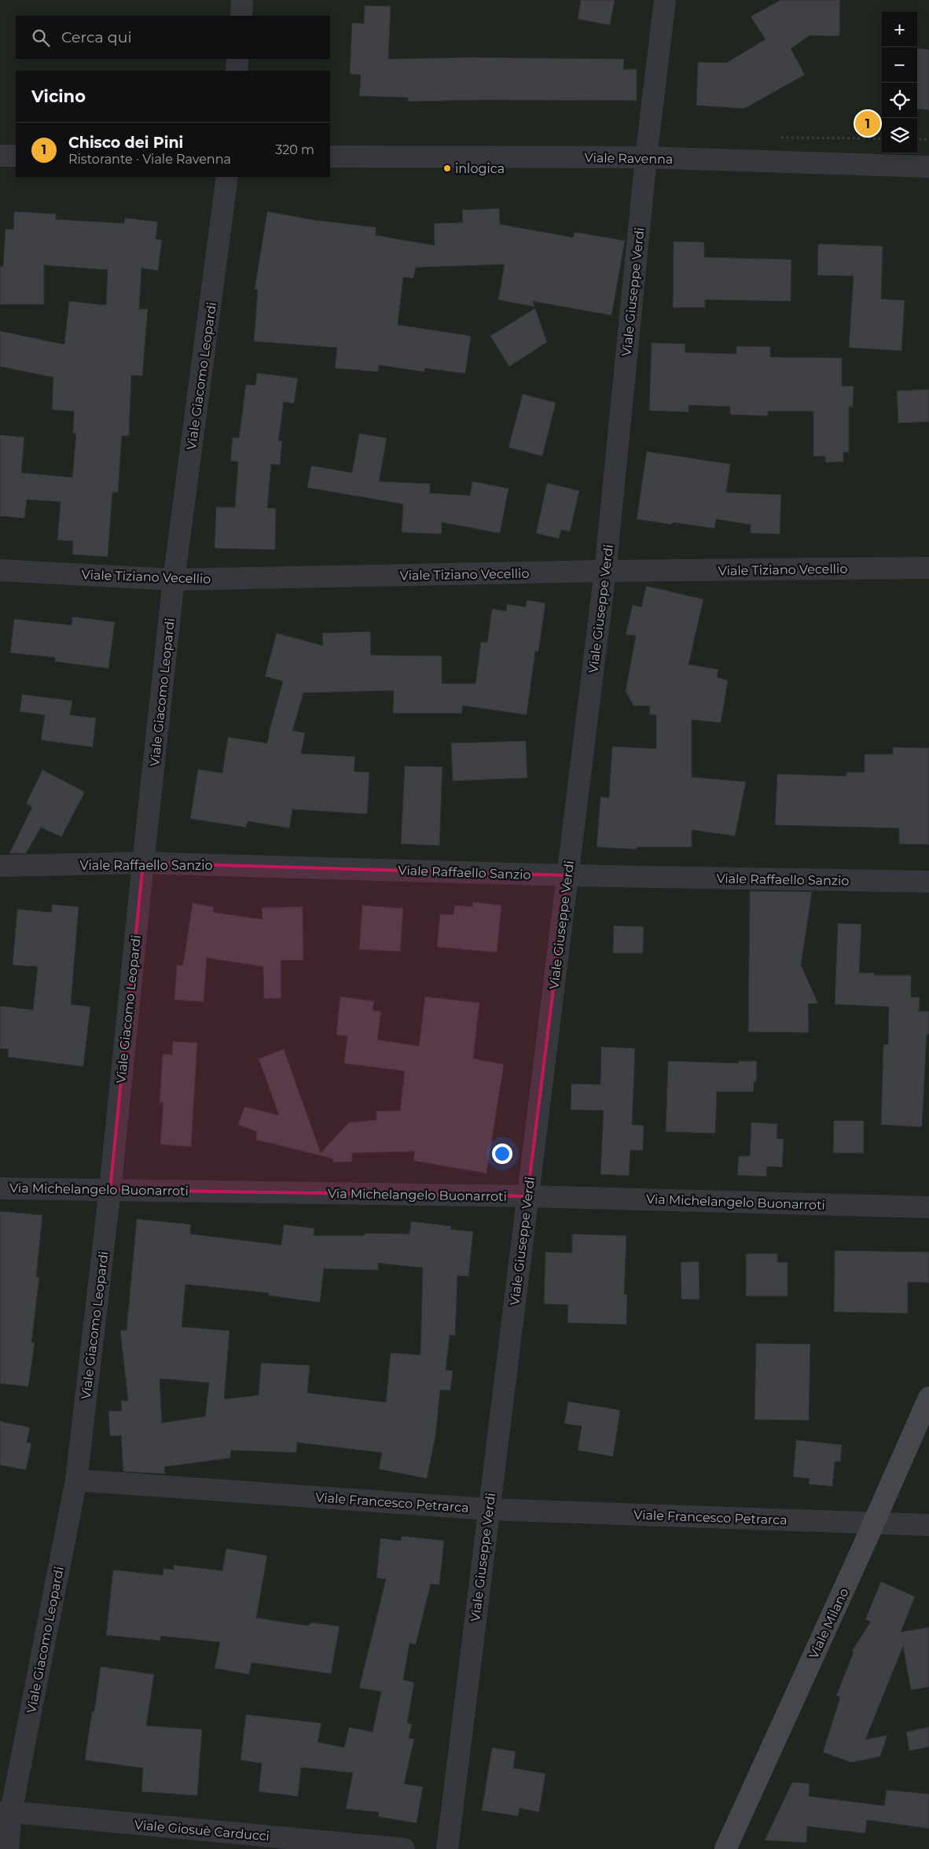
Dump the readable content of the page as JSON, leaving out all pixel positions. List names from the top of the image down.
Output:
{
  "streets": {
    "street": [
      "Viale Ravenna",
      "Viale Giuseppe Verdi",
      "Viale Giacomo Leopardi",
      "Viale Tiziano Vecellio",
      "Viale Raffaello Sanzio",
      "Via Michelangelo Buonarroti",
      "Viale Francesco Petrarca",
      "Viale Milano",
      "Viale Giosuè Carducci"
    ]
  },
  "crossings": [
    ["Viale Ravenna", "Viale Giuseppe Verdi"],
    ["Viale Giuseppe Verdi", "Viale Tiziano Vecellio"],
    ["Viale Giuseppe Verdi", "Viale Raffaello Sanzio"],
    ["Viale Giuseppe Verdi", "Via Michelangelo Buonarroti"],
    ["Viale Giuseppe Verdi", "Viale Francesco Petrarca"],
    ["Viale Giacomo Leopardi", "Viale Tiziano Vecellio"],
    ["Viale Giacomo Leopardi", "Viale Raffaello Sanzio"],
    ["Viale Giacomo Leopardi", "Via Michelangelo Buonarroti"],
    ["Viale Giacomo Leopardi", "Viale Francesco Petrarca"],
    ["Viale Giacomo Leopardi", "Viale Giosuè Carducci"],
    ["Viale Francesco Petrarca", "Viale Milano"]
  ],
  "places": ["inlogica"],
  "page": {
    "map_buttons": ["+", "−"],
    "search": "Cerca qui",
    "heading": "Vicino",
    "pins": "1",
    "list": [
      {
        "mark": "1",
        "name": "Chisco dei Pini",
        "note": "Ristorante · Viale Ravenna",
        "value": "320 m"
      }
    ]
  }
}
